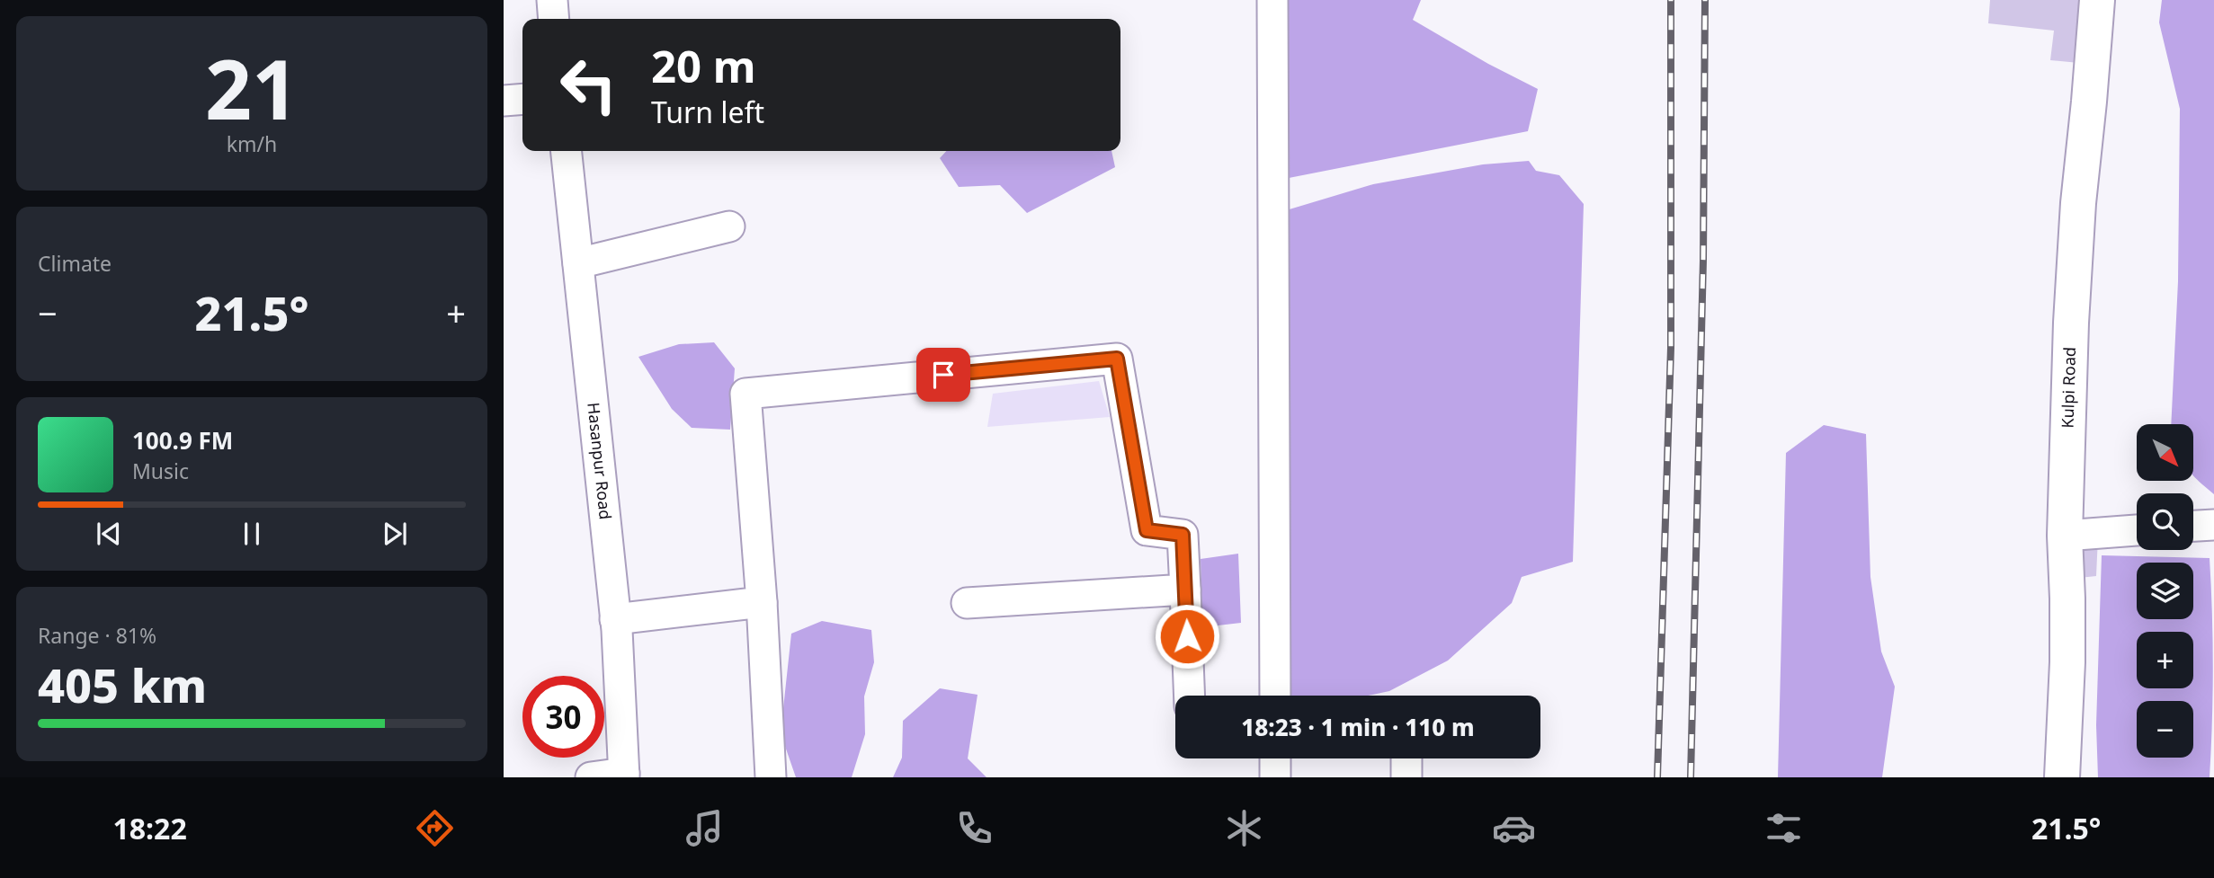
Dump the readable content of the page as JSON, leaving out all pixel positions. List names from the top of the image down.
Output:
{
  "streets": {
    "main road": ["Kulpi Road"],
    "street": ["Hasanpur Road"]
  },
  "north": "bottom right",
  "page": {
    "tile": [
      ["21", "km/h"],
      "Climate",
      ["Range · 81%", "405 km"]
    ],
    "turn": ["20 m", "Turn left"],
    "heat": ["−", "21.5°", "+"],
    "song": ["100.9 FM", "Music"],
    "map_buttons": ["+", "−"],
    "limit": "30",
    "trip": "18:23 · 1 min · 110 m",
    "tabs": ["18:22", "21.5°"]
  }
}
